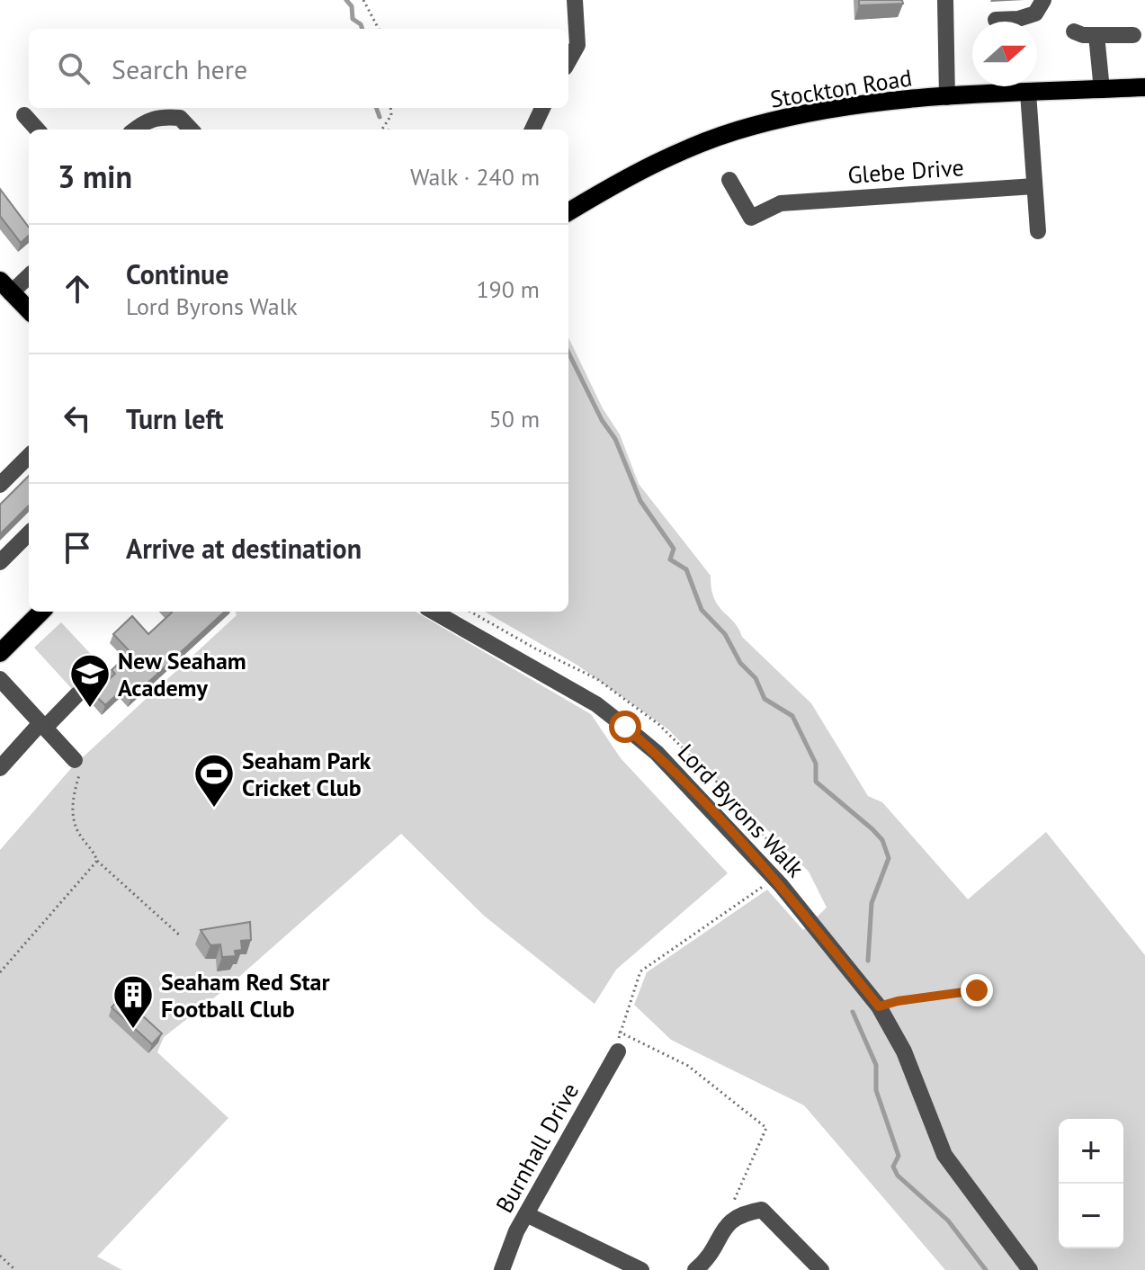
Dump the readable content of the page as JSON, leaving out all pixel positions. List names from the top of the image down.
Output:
{
  "streets": {
    "main road": ["Stockton Road"],
    "street": ["Glebe Drive", "Lord Byrons Walk", "Burnhall Drive"]
  },
  "places": {
    "school or university": ["New Seaham Academy"],
    "sports": ["Seaham Park Cricket Club"],
    "building": ["Seaham Red Star Football Club"]
  },
  "north": "right",
  "page": {
    "search": "Search here",
    "heading": ["3 min", "Walk · 240 m"],
    "list": [
      ["Continue", "Lord Byrons Walk", "190 m"],
      ["Turn left", "50 m"],
      "Arrive at destination"
    ],
    "map_buttons": ["+", "−"]
  }
}
